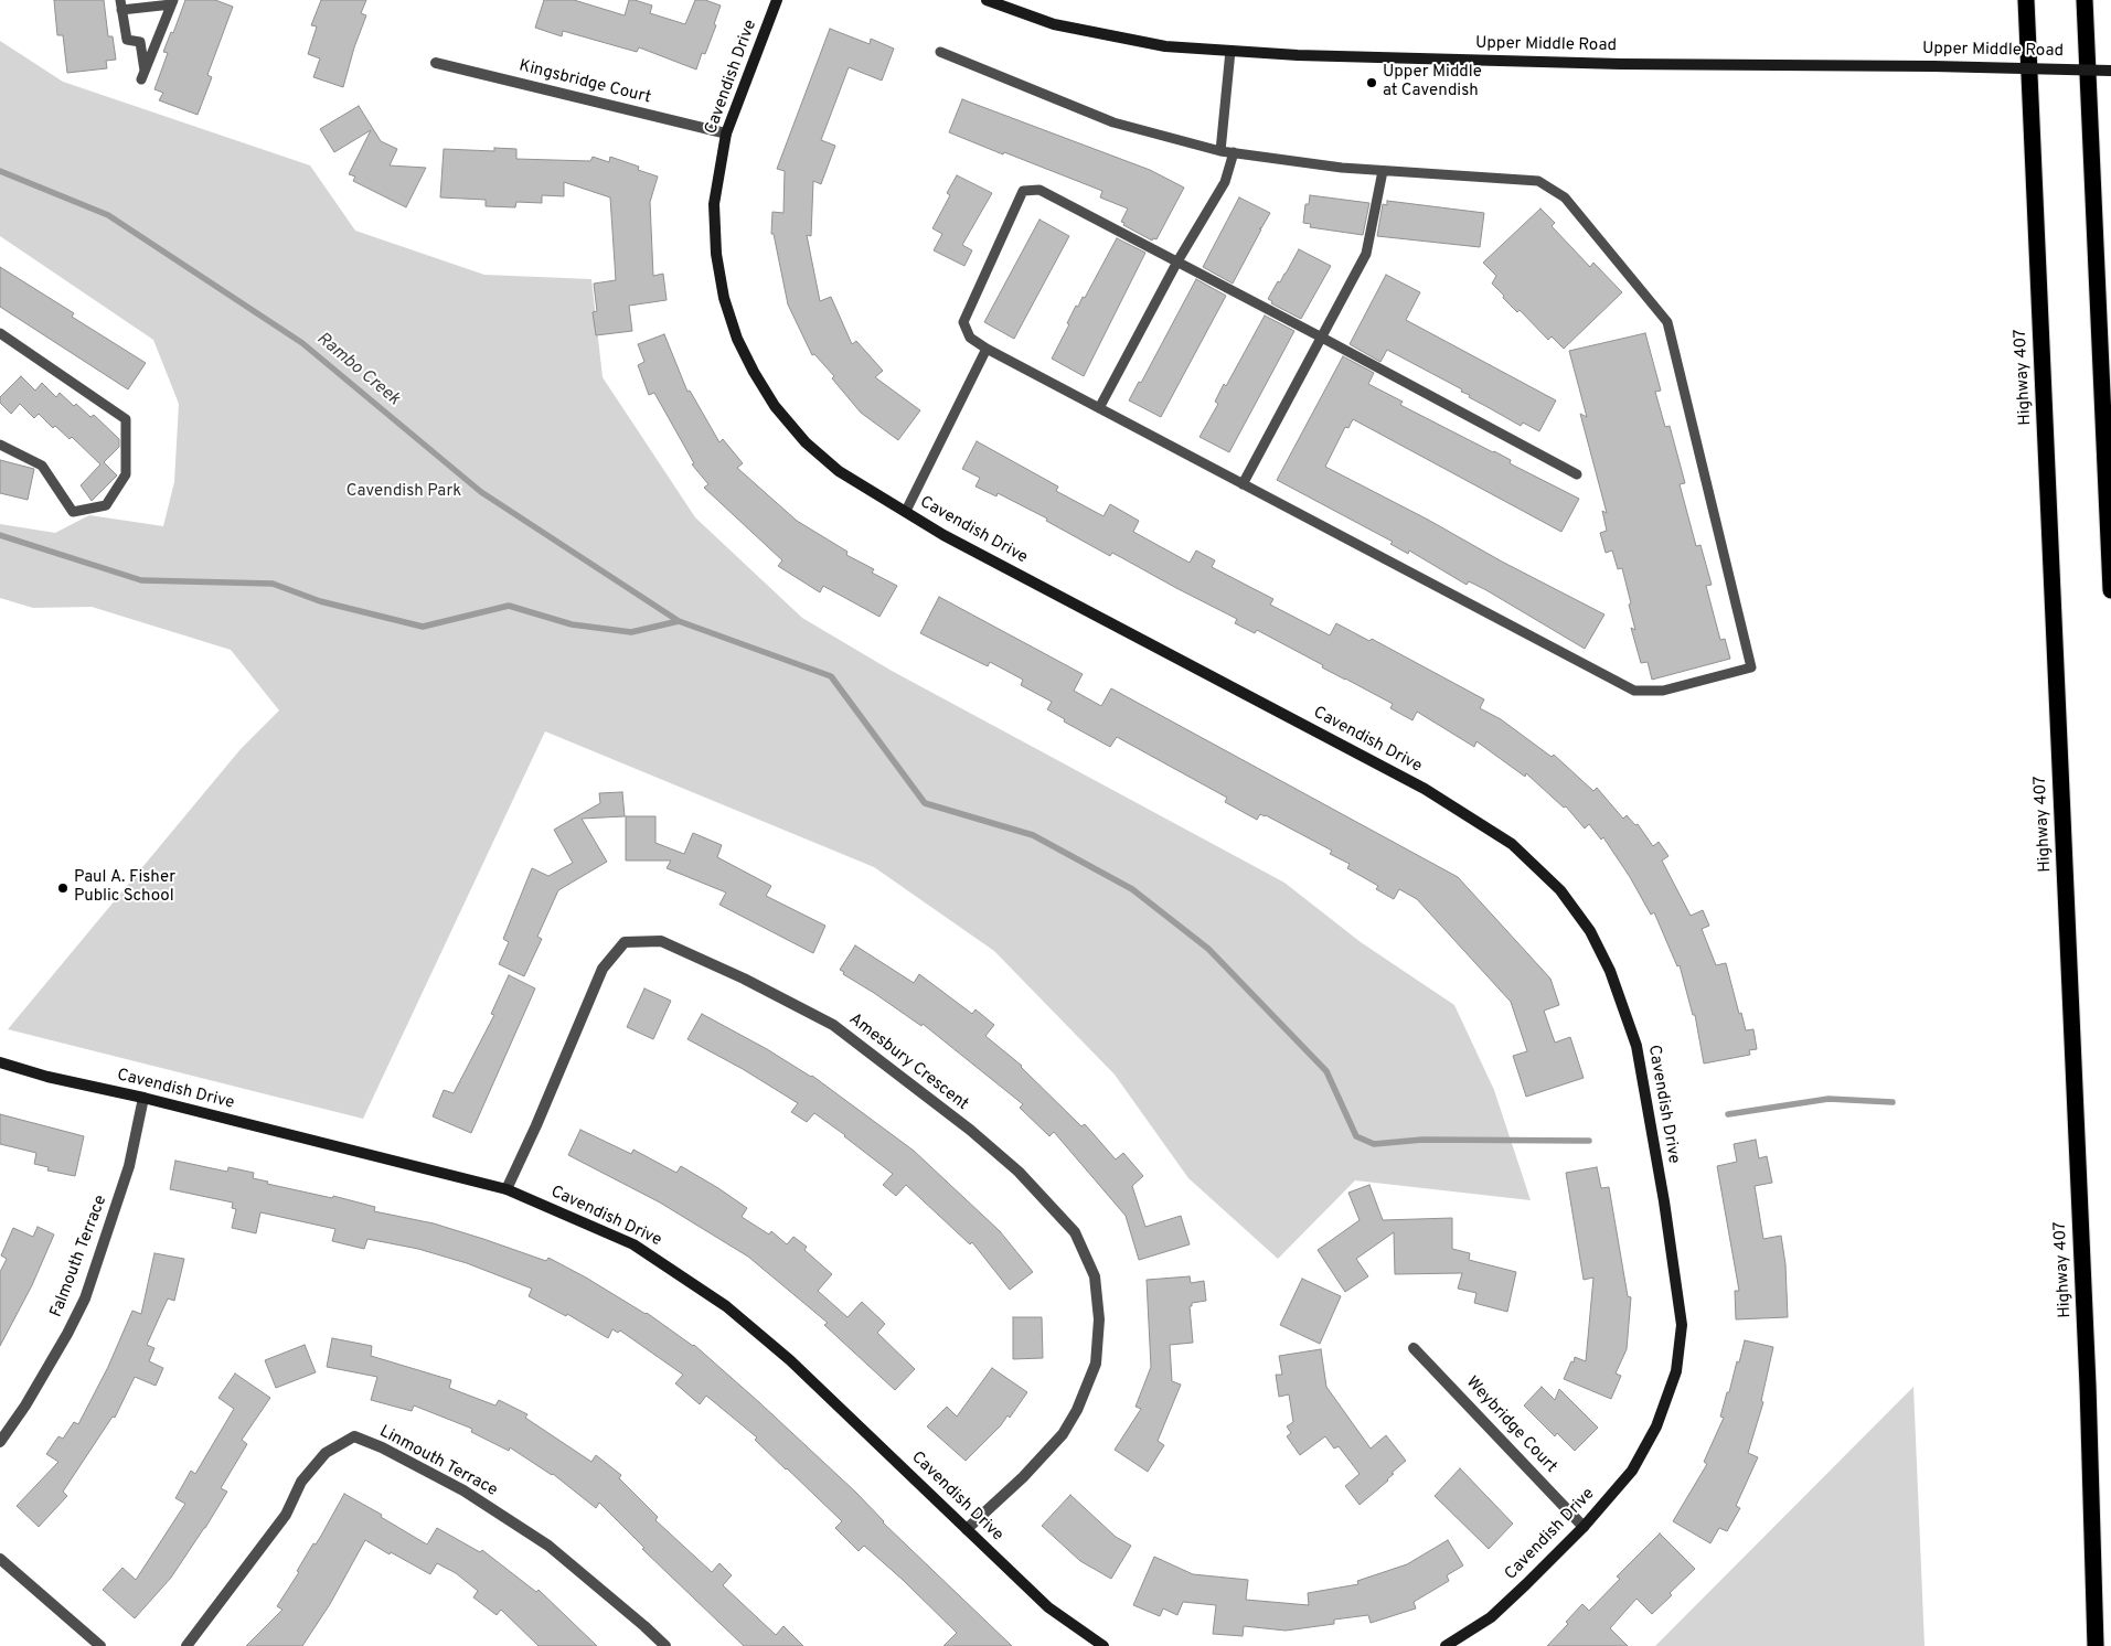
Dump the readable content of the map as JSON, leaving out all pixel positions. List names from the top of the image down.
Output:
{
  "streets": {
    "highway": ["Highway 407"],
    "street": [
      "Upper Middle Road",
      "Cavendish Drive",
      "Kingsbridge Court",
      "Amesbury Crescent",
      "Falmouth Terrace",
      "Weybridge Court",
      "Linmouth Terrace"
    ]
  },
  "crossings": [
    ["Cavendish Drive", "Kingsbridge Court"],
    ["Cavendish Drive", "Amesbury Crescent"],
    ["Cavendish Drive", "Falmouth Terrace"],
    ["Cavendish Drive", "Weybridge Court"]
  ],
  "water": ["Rambo Creek"],
  "parks": ["Cavendish Park"],
  "places": ["Upper Middle at Cavendish", "Paul A. Fisher Public School"]
}
